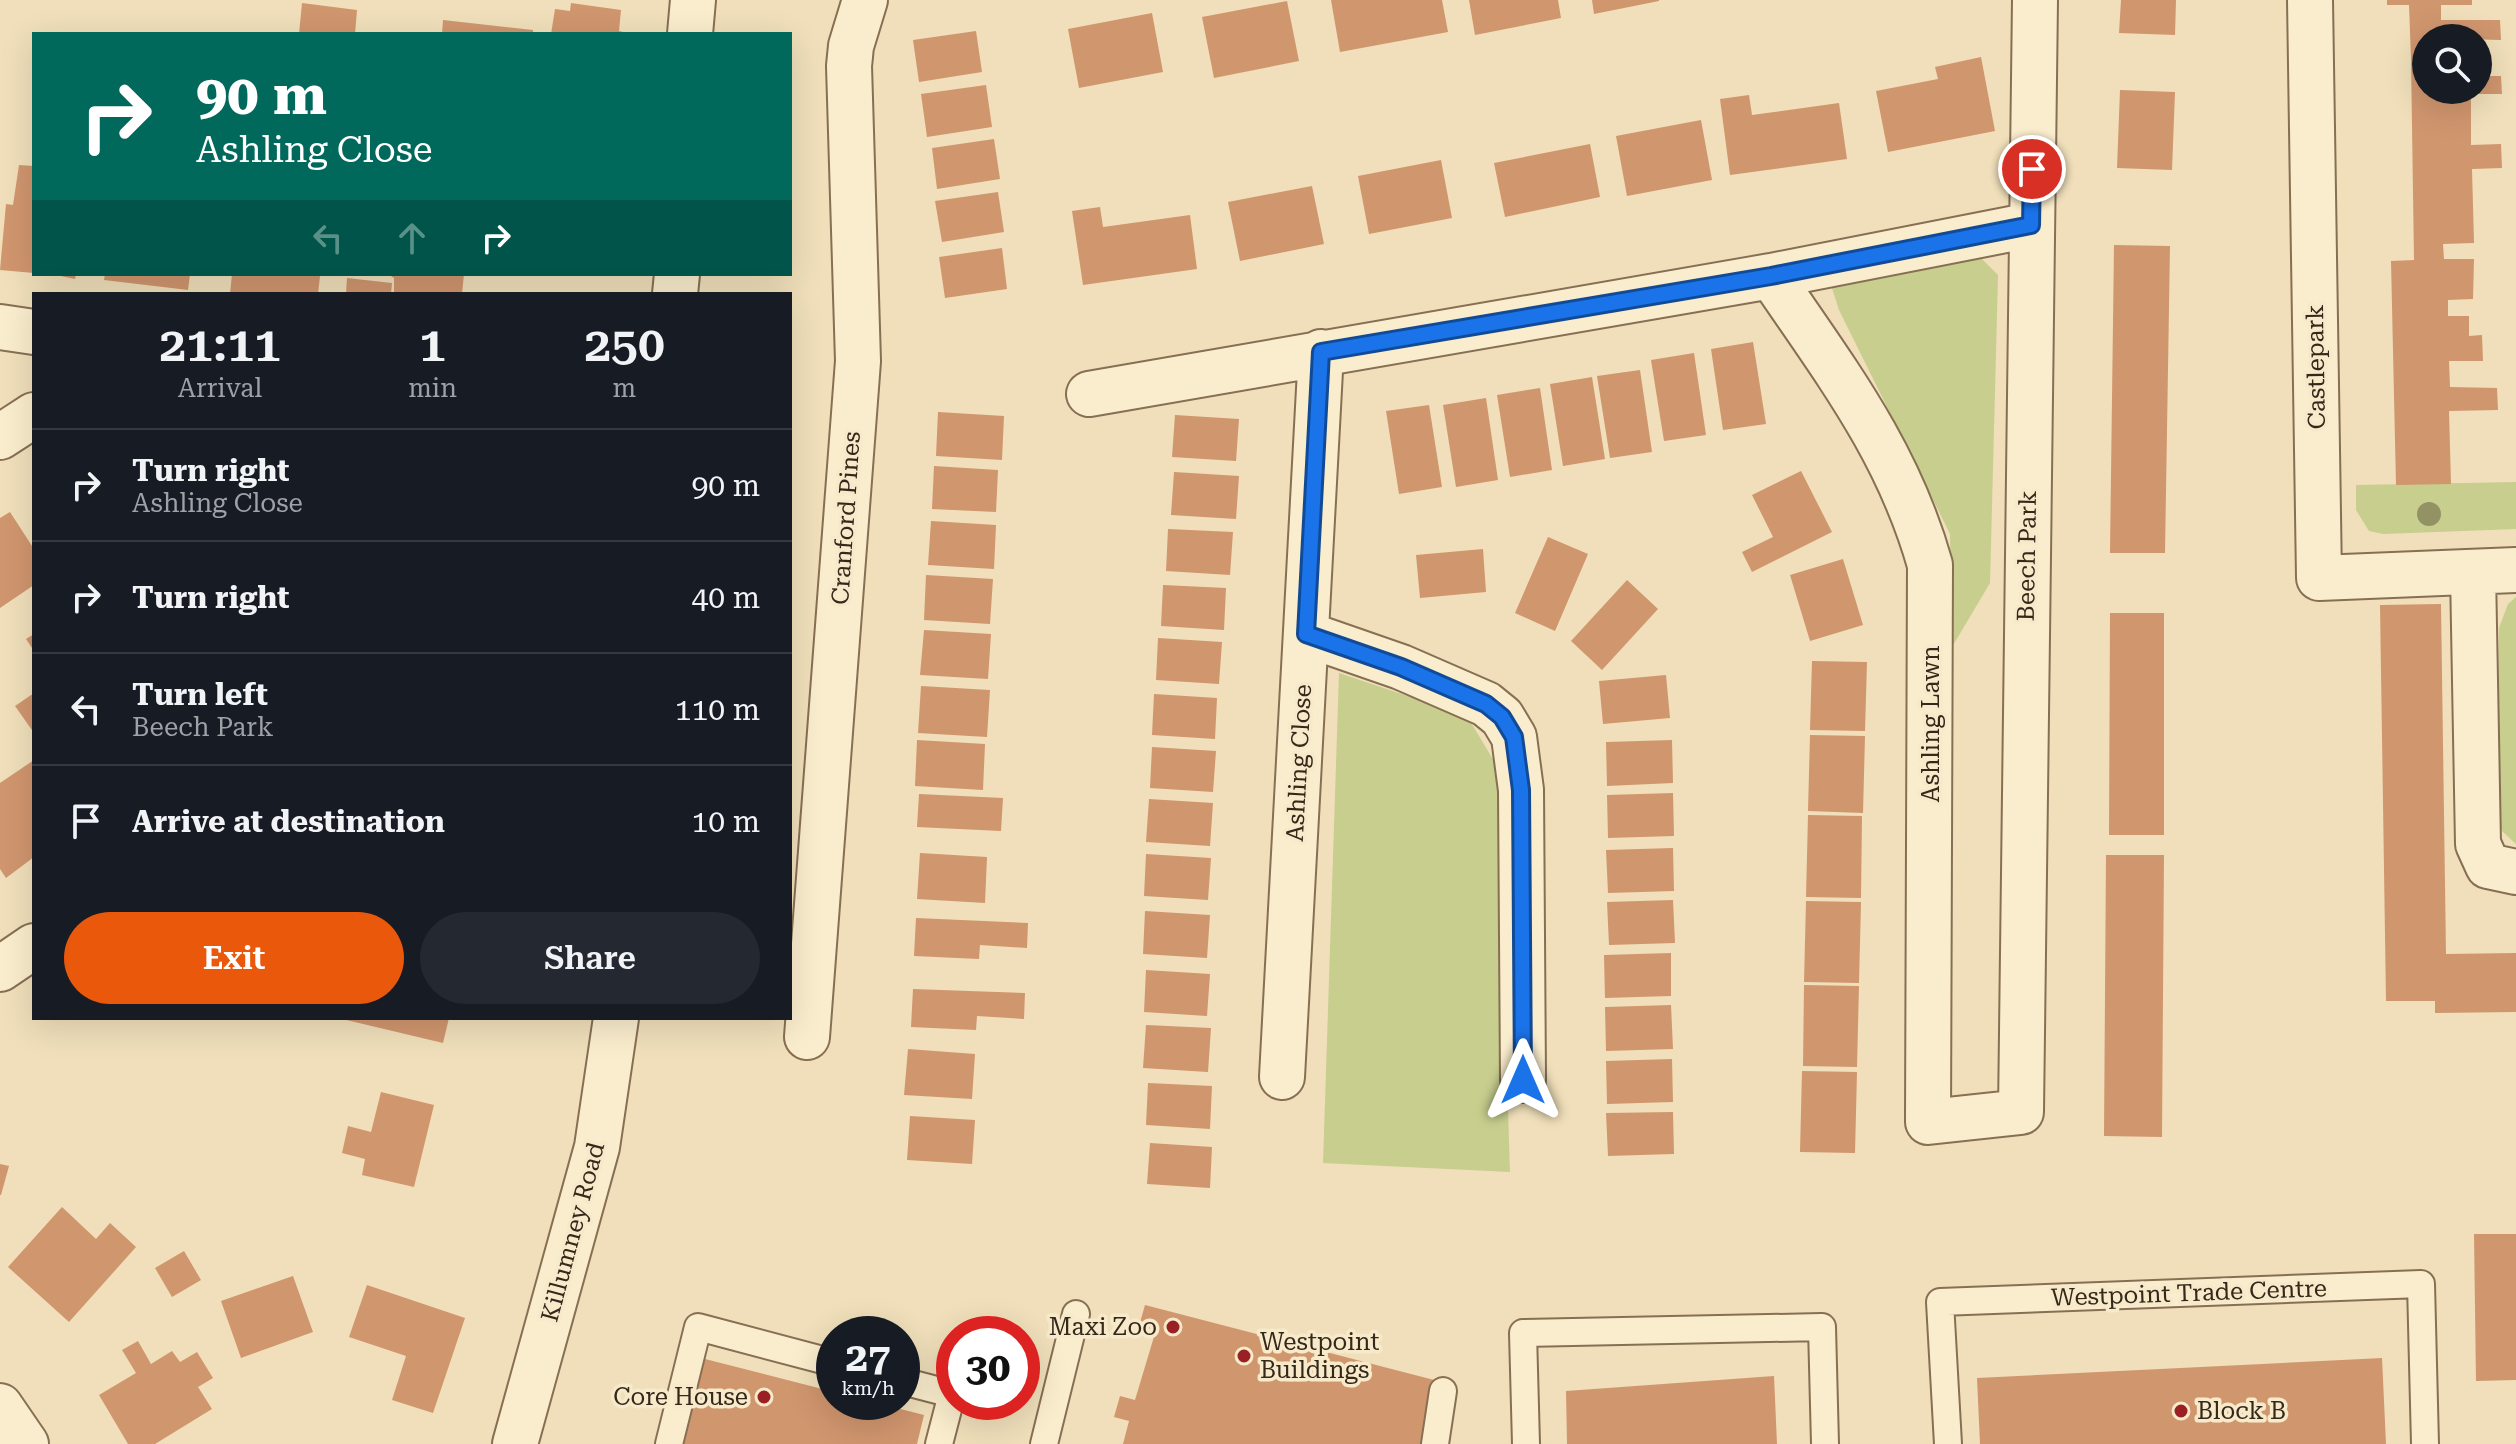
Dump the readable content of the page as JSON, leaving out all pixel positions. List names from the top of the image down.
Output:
{
  "streets": {
    "street": [
      "Castlepark",
      "Cranford Pines",
      "Beech Park",
      "Ashling Lawn",
      "Ashling Close",
      "Killumney Road"
    ],
    "lane": ["Westpoint Trade Centre"]
  },
  "crossings": [
    ["Beech Park", "Ashling Lawn"]
  ],
  "places": [
    "Maxi Zoo",
    "Westpoint Buildings",
    "Core House",
    "Block B"
  ],
  "page": {
    "turn": ["90 m", "Ashling Close"],
    "eta": [
      "21:11",
      "Arrival",
      "1",
      "min",
      "250",
      "m"
    ],
    "list": [
      {
        "name": "Turn right",
        "note": "Ashling Close",
        "value": "90 m"
      },
      {
        "name": "Turn right",
        "value": "40 m"
      },
      {
        "name": "Turn left",
        "note": "Beech Park",
        "value": "110 m"
      },
      {
        "name": "Arrive at destination",
        "value": "10 m"
      }
    ],
    "buttons": ["Exit", "Share"],
    "speed": "27 km/h",
    "limit": "30"
  }
}
